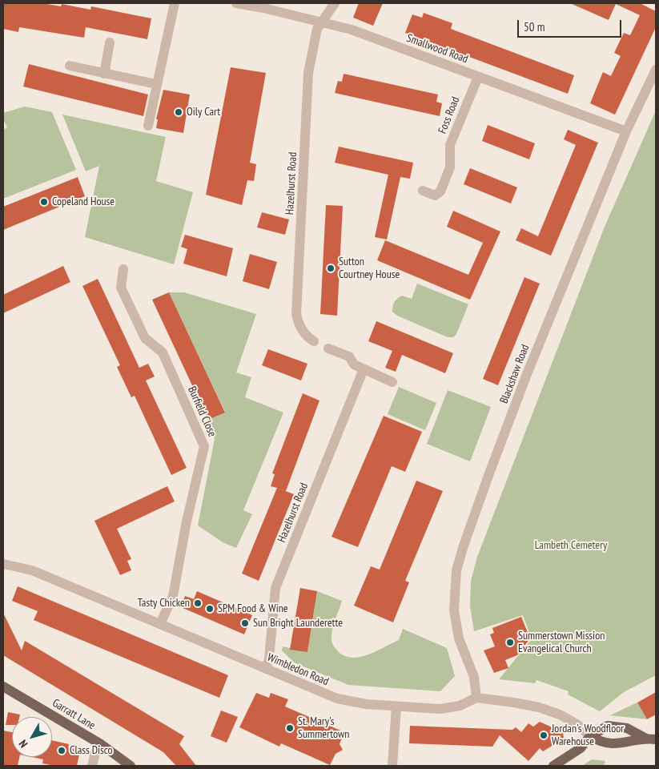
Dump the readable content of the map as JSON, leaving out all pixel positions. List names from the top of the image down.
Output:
{
  "streets": {
    "main road": ["Garratt Lane"],
    "street": [
      "Smallwood Road",
      "Foss Road",
      "Hazelhurst Road",
      "Blackshaw Road",
      "Burfield Close",
      "Wimbledon Road"
    ]
  },
  "crossings": [
    ["Smallwood Road", "Foss Road"],
    ["Smallwood Road", "Hazelhurst Road"],
    ["Smallwood Road", "Blackshaw Road"],
    ["Hazelhurst Road", "Wimbledon Road"],
    ["Blackshaw Road", "Wimbledon Road"],
    ["Burfield Close", "Wimbledon Road"]
  ],
  "parks": ["Lambeth Cemetery"],
  "places": [
    "Oily Cart",
    "Copeland House",
    "Sutton Courtney House",
    "Tasty Chicken",
    "SPM Food & Wine",
    "Sun Bright Launderette",
    "Summerstown Mission Evangelical Church",
    "St. Mary's Summertown",
    "Jordan's Woodfloor Warehouse",
    "Class Disco"
  ],
  "scale_bar": "50 m",
  "north": "bottom left"
}
